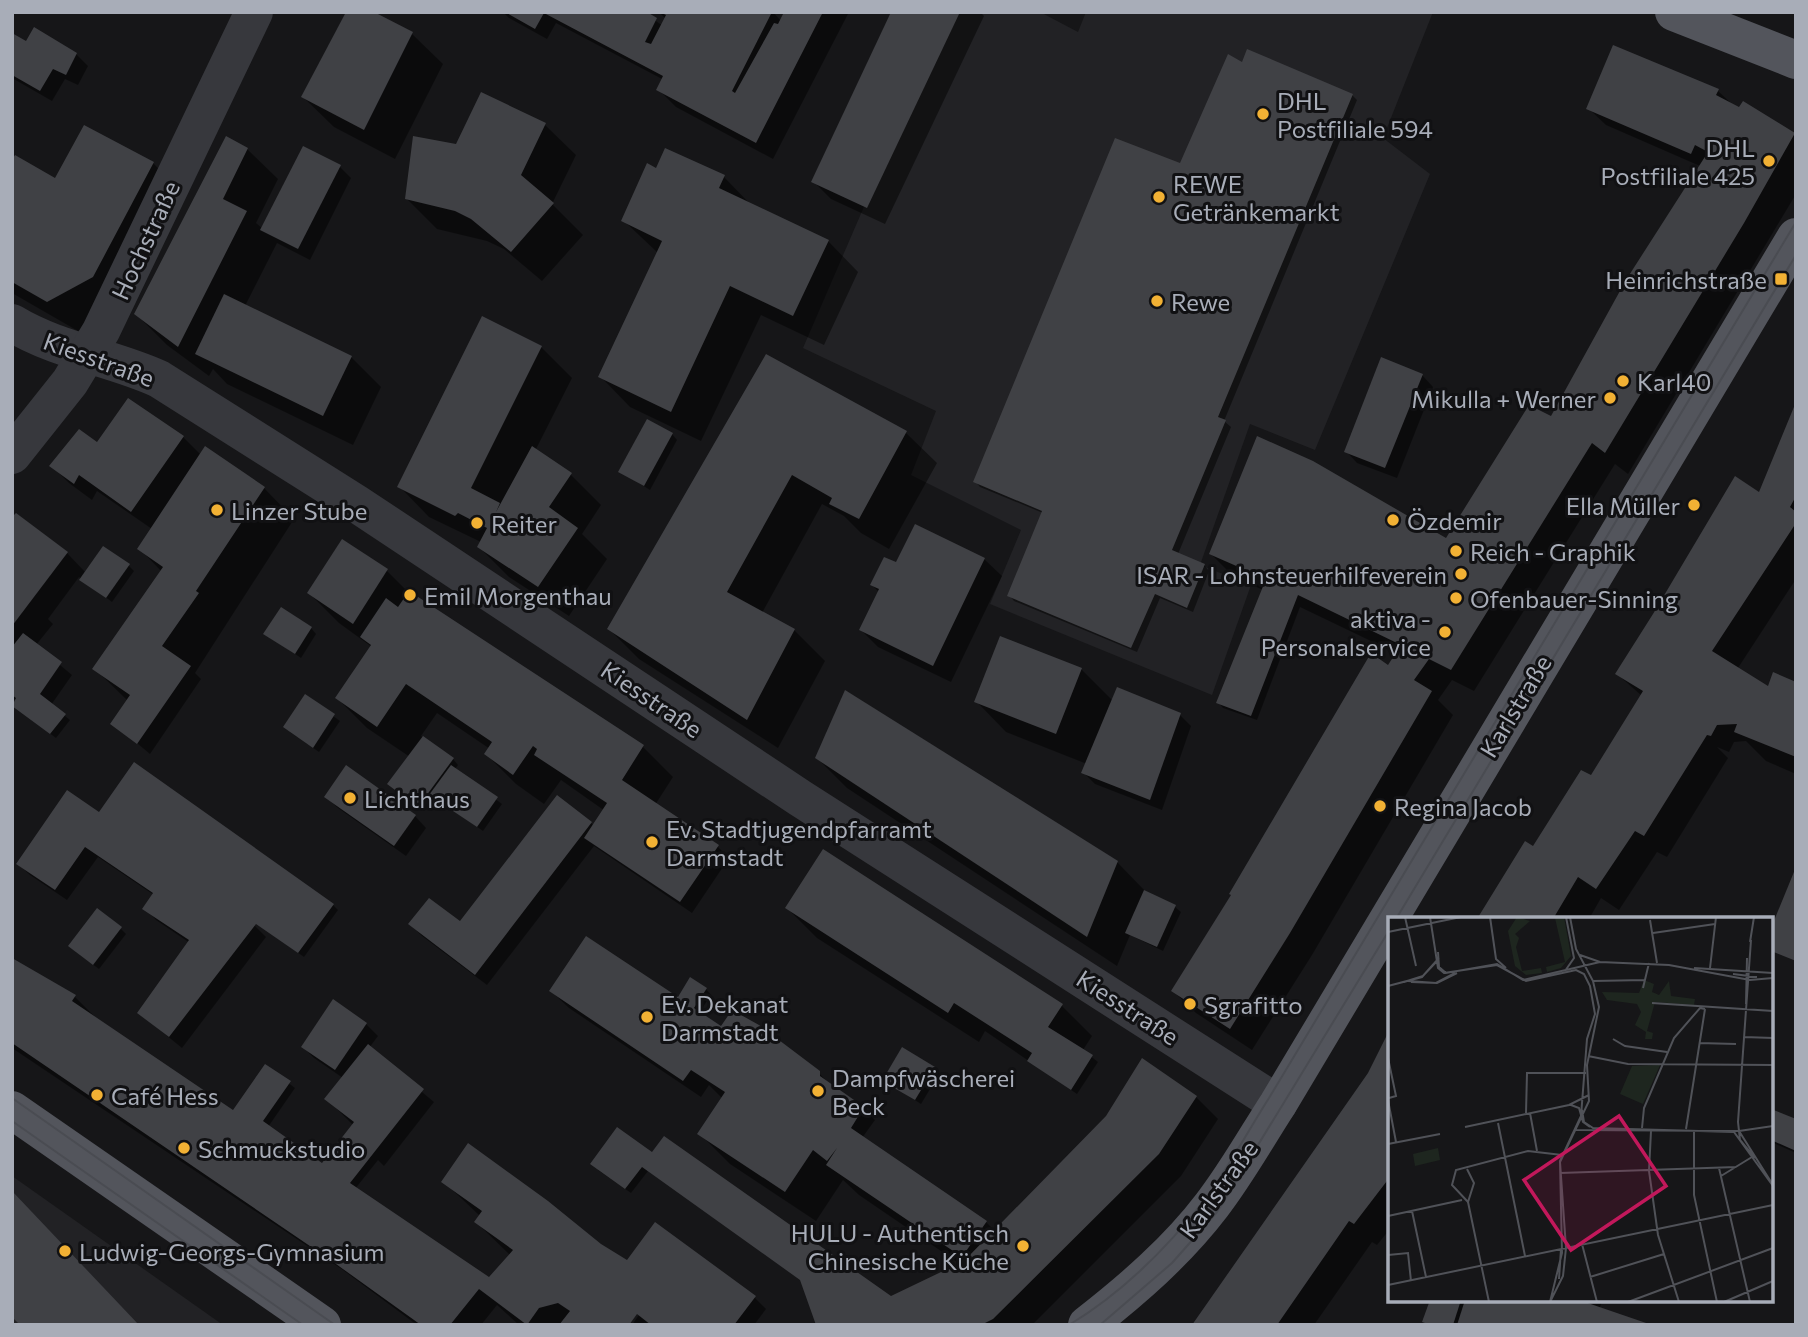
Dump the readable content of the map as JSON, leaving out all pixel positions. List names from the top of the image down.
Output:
{
  "streets": {
    "main road": ["Karlstraße"],
    "street": ["Hochstraße", "Kiesstraße"]
  },
  "crossings": [
    ["Hochstraße", "Kiesstraße"],
    ["Kiesstraße", "Karlstraße"]
  ],
  "places": {
    "other": [
      "DHL Postfiliale 594",
      "DHL Postfiliale 425",
      "REWE Getränkemarkt",
      "Rewe",
      "Karl40",
      "Mikulla + Werner",
      "Ella Müller",
      "Linzer Stube",
      "Özdemir",
      "Reiter",
      "Reich - Graphik",
      "ISAR - Lohnsteuerhilfeverein",
      "Emil Morgenthau",
      "Ofenbauer-Sinning",
      "aktiva - Personalservice",
      "Lichthaus",
      "Regina Jacob",
      "Ev. Stadtjugendpfarramt Darmstadt",
      "Sgrafitto",
      "Ev. Dekanat Darmstadt",
      "Dampfwäscherei Beck",
      "Café Hess",
      "Schmuckstudio",
      "HULU - Authentisch Chinesische Küche",
      "Ludwig-Georgs-Gymnasium"
    ],
    "transit": ["Heinrichstraße"]
  }
}
